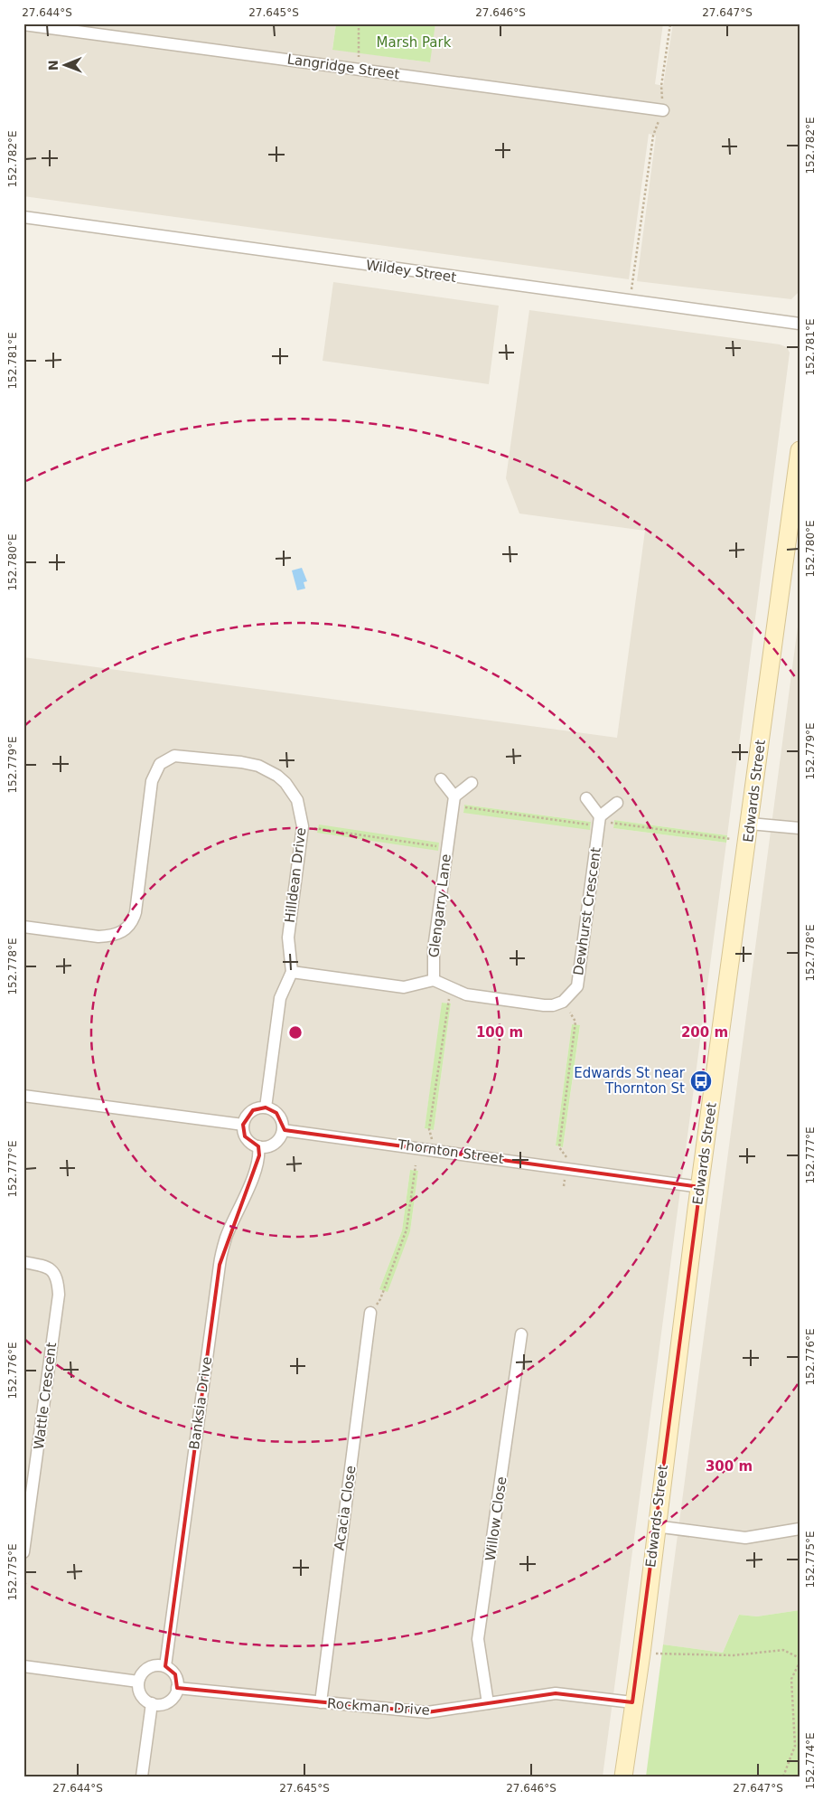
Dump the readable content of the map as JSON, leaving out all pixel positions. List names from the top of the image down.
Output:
{
  "streets": {
    "main road": ["Edwards Street"],
    "street": [
      "Langridge Street",
      "Wildey Street",
      "Hilldean Drive",
      "Glengarry Lane",
      "Dewhurst Crescent",
      "Thornton Street",
      "Wattle Crescent",
      "Banksia Drive",
      "Acacia Close",
      "Willow Close",
      "Rockman Drive"
    ]
  },
  "crossings": [
    ["Edwards Street", "Thornton Street"],
    ["Edwards Street", "Rockman Drive"],
    ["Hilldean Drive", "Thornton Street"],
    ["Hilldean Drive", "Banksia Drive"],
    ["Thornton Street", "Banksia Drive"],
    ["Banksia Drive", "Rockman Drive"],
    ["Acacia Close", "Rockman Drive"],
    ["Willow Close", "Rockman Drive"]
  ],
  "parks": ["Marsh Park"],
  "places": {
    "bus stop": ["Edwards St near Thornton St"]
  },
  "north": "left",
  "coordinates": [
    "27.644°S",
    "27.645°S",
    "27.646°S",
    "27.647°S",
    "152.782°E",
    "152.781°E",
    "152.780°E",
    "152.779°E",
    "152.778°E",
    "152.777°E",
    "152.776°E",
    "152.775°E",
    "152.774°E"
  ],
  "rings": ["100 m", "200 m", "300 m"]
}
